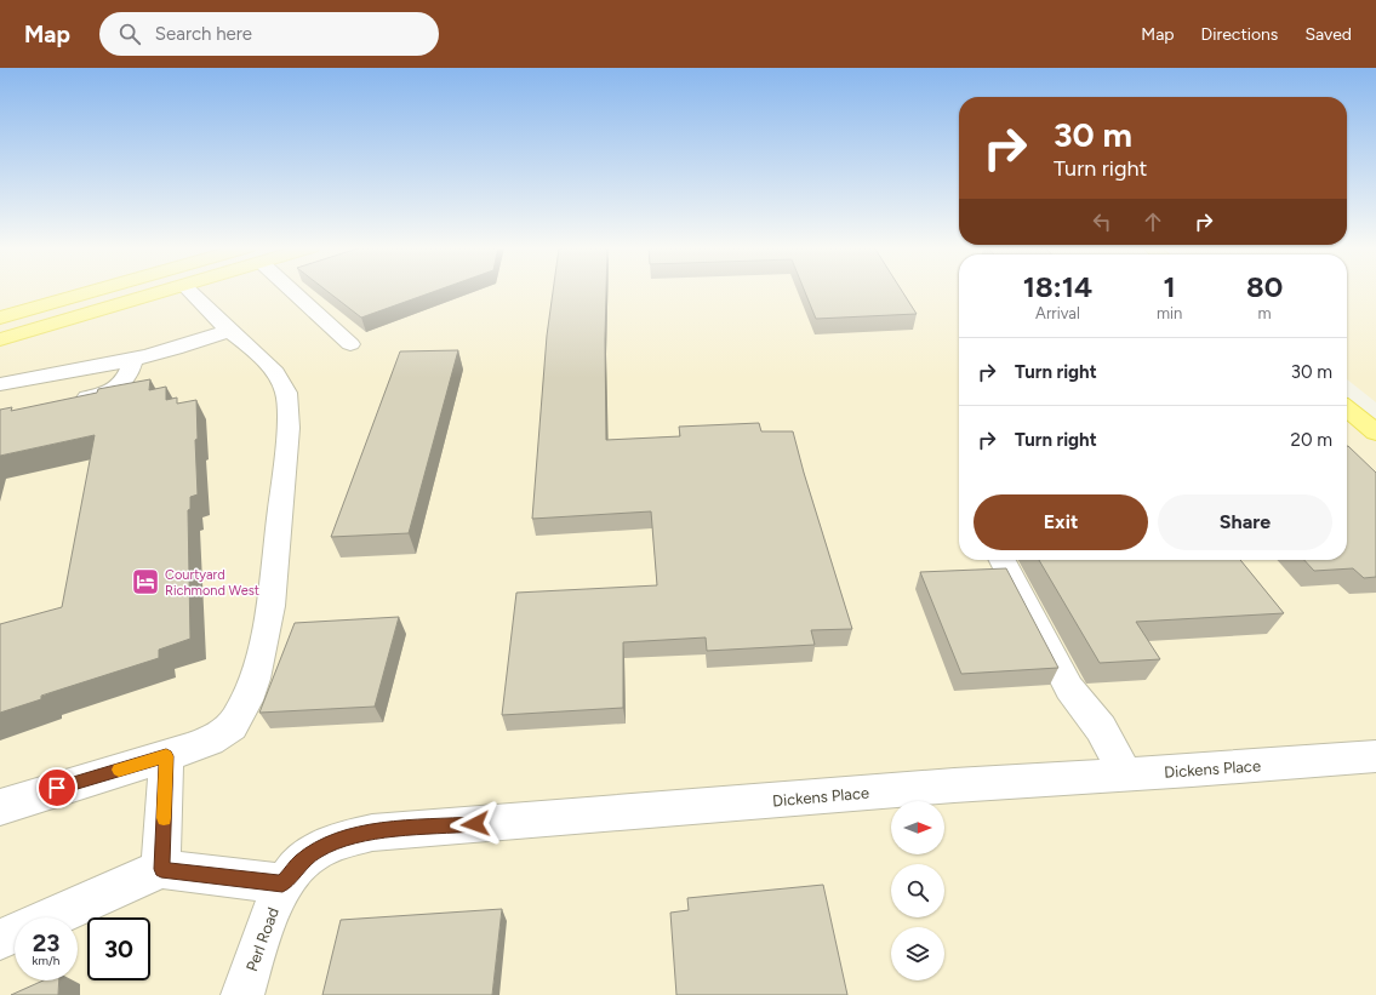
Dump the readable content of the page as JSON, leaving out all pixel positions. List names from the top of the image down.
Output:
{
  "streets": {
    "street": ["Dickens Place", "Perl Road"]
  },
  "crossings": [
    ["Dickens Place", "Perl Road"]
  ],
  "places": {
    "hotel": ["Courtyard Richmond West"]
  },
  "north": "right",
  "page": {
    "header": "Map",
    "search": "Search here",
    "nav": ["Map", "Directions", "Saved"],
    "turn": ["30 m", "Turn right"],
    "eta": [
      "18:14",
      "Arrival",
      "1",
      "min",
      "80",
      "m"
    ],
    "list": [
      {
        "name": "Turn right",
        "value": "30 m"
      },
      {
        "name": "Turn right",
        "value": "20 m"
      }
    ],
    "buttons": ["Exit", "Share"],
    "speed": "23 km/h",
    "limit": "30"
  }
}
